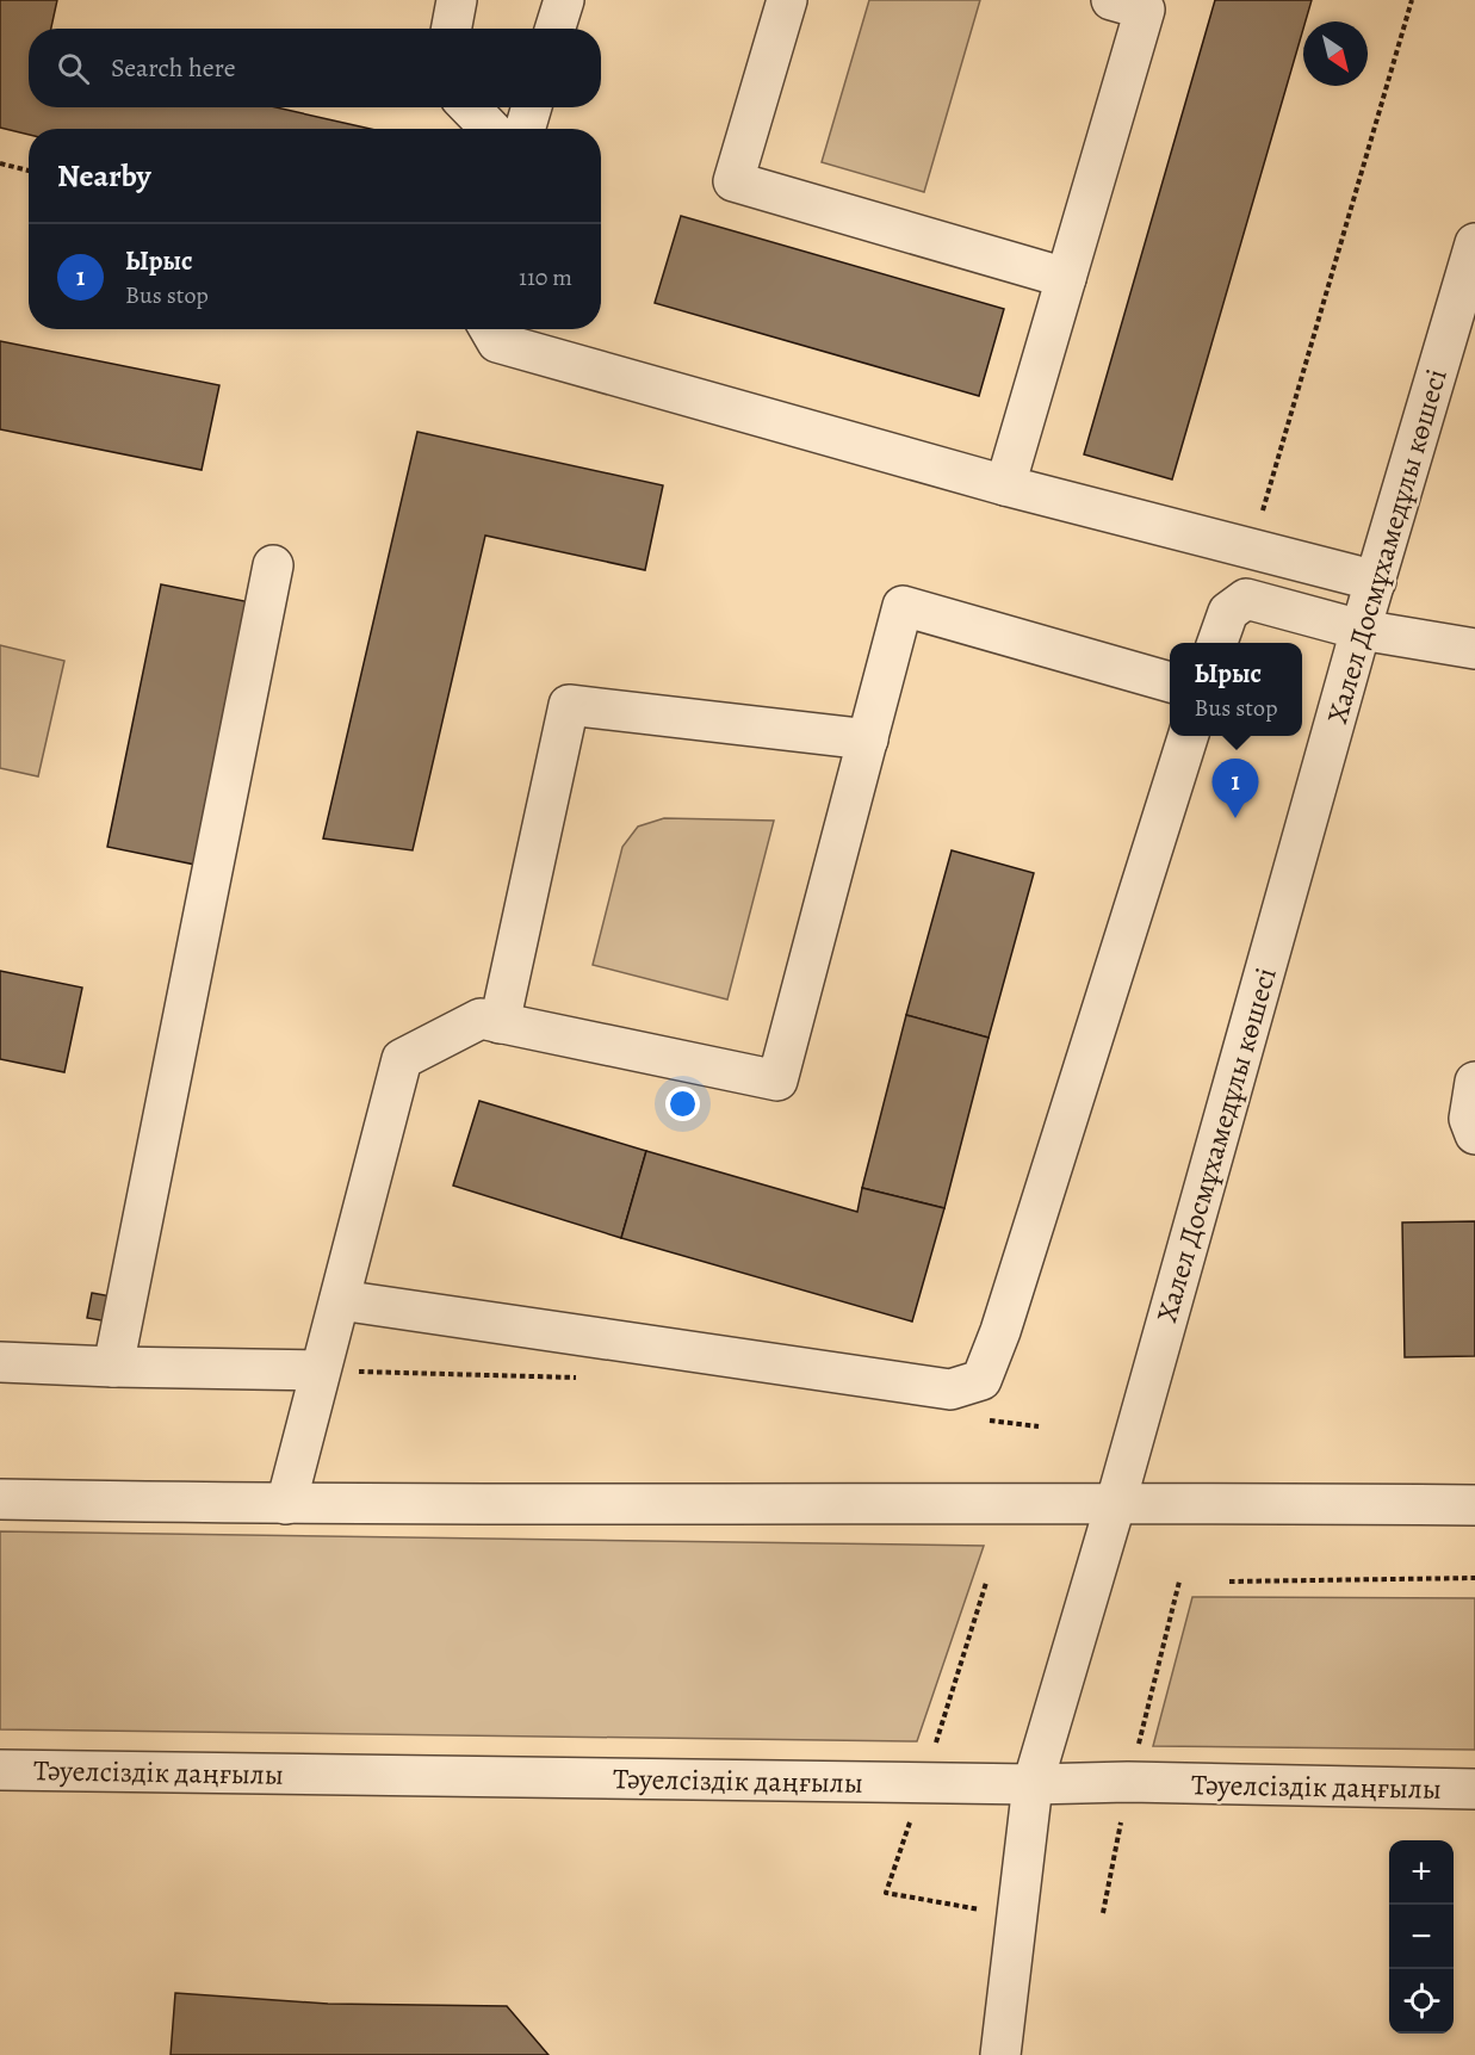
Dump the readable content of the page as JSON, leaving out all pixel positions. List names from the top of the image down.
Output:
{
  "streets": {
    "street": ["Халел Досмұхамедұлы көшесі", "Тәуелсіздік даңғылы"]
  },
  "crossings": [
    ["Халел Досмұхамедұлы көшесі", "Тәуелсіздік даңғылы"]
  ],
  "north": "bottom right",
  "page": {
    "search": "Search here",
    "heading": "Nearby",
    "list": [
      {
        "mark": "1",
        "name": "Ырыс",
        "note": "Bus stop",
        "value": "110 m"
      }
    ],
    "popup": ["Ырыс", "Bus stop"],
    "pins": "1",
    "map_buttons": ["+", "−"]
  }
}
